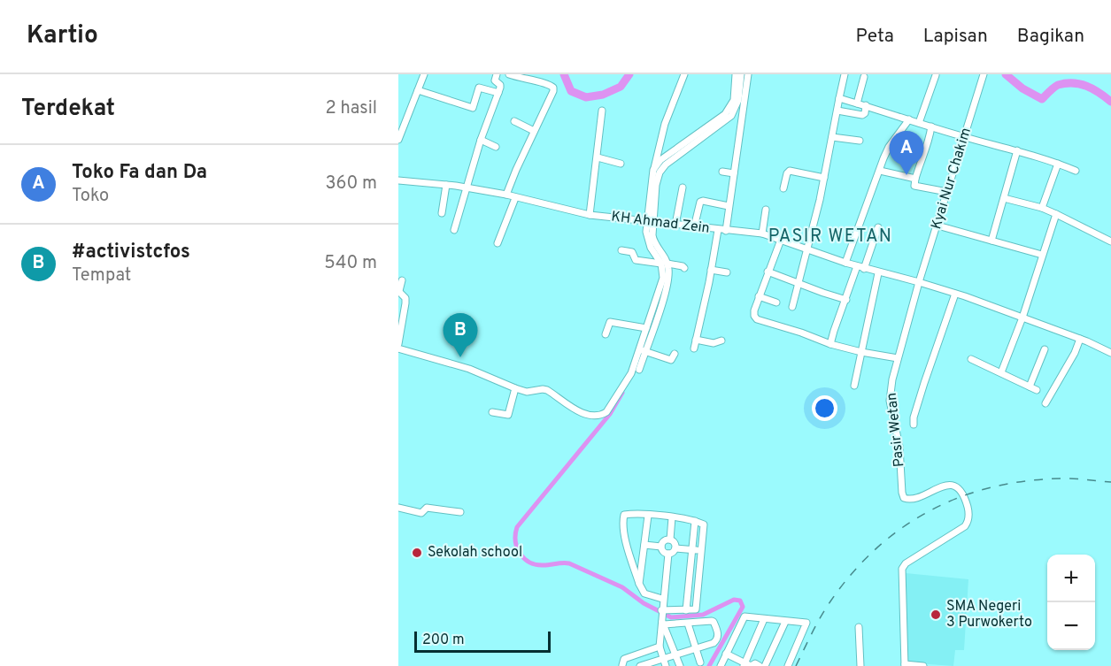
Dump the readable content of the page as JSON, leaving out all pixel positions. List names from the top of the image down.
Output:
{
  "streets": {
    "street": ["Kyai Nur Chakim", "KH Ahmad Zein", "Pasir Wetan"]
  },
  "crossings": [
    ["Kyai Nur Chakim", "KH Ahmad Zein"],
    ["Kyai Nur Chakim", "Pasir Wetan"],
    ["KH Ahmad Zein", "Pasir Wetan"]
  ],
  "districts": ["PASIR WETAN"],
  "places": ["Sekolah school", "SMA Negeri 3 Purwokerto"],
  "scale_bar": "200 m",
  "page": {
    "header": "Kartio",
    "nav": ["Peta", "Lapisan", "Bagikan"],
    "heading": ["Terdekat", "2 hasil"],
    "pins": ["A", "B"],
    "list": [
      {
        "mark": "A",
        "name": "Toko Fa dan Da",
        "note": "Toko",
        "value": "360 m"
      },
      {
        "mark": "B",
        "name": "#activistcfos",
        "note": "Tempat",
        "value": "540 m"
      }
    ],
    "map_buttons": ["+", "−"],
    "scale": "200 m"
  }
}
